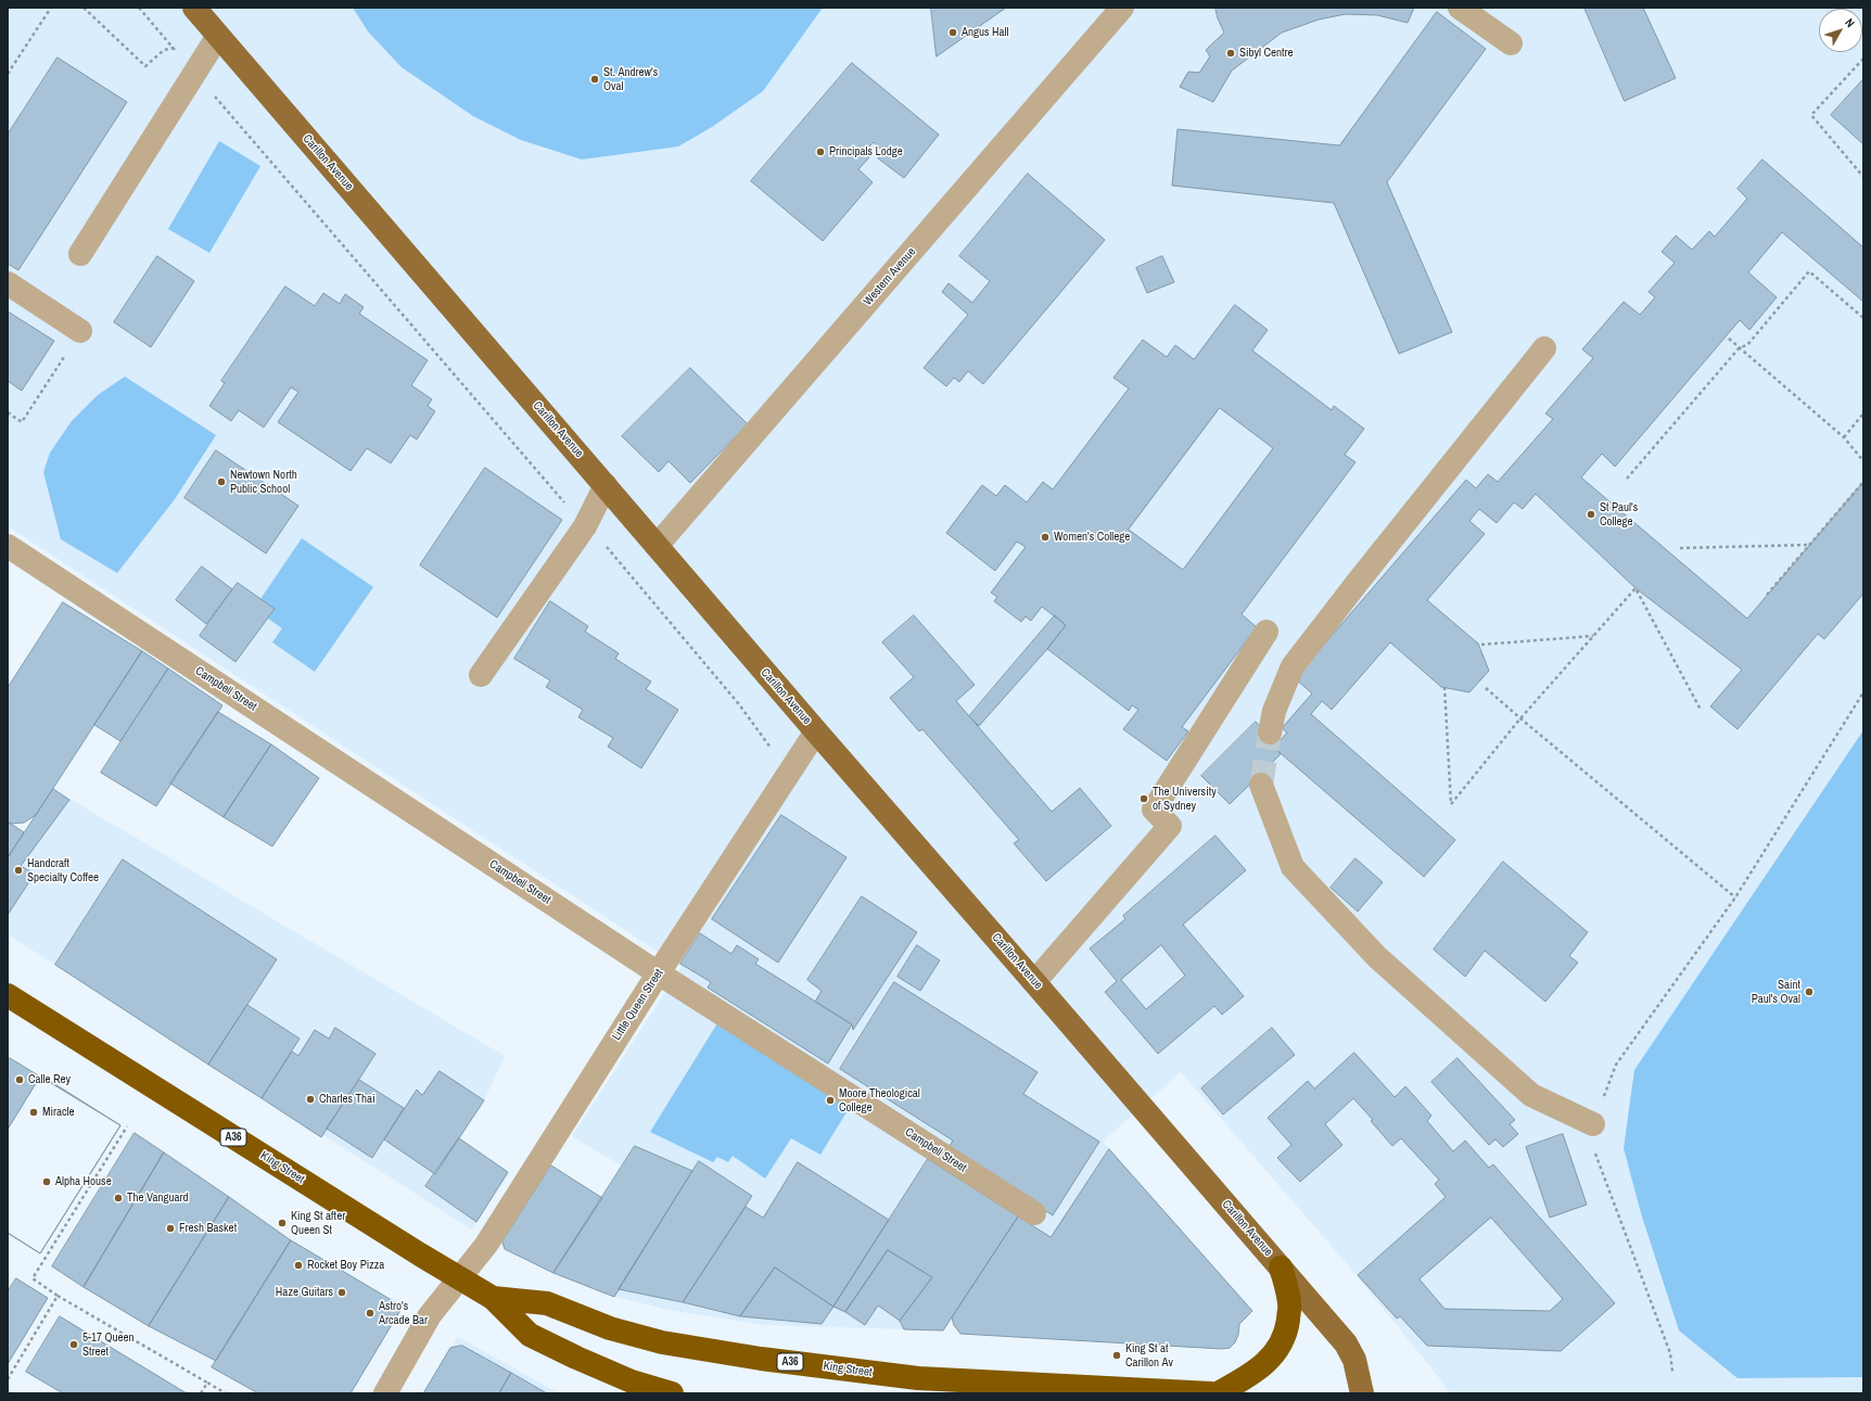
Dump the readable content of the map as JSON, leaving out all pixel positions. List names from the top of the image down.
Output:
{
  "streets": {
    "highway": ["A36", "King Street"],
    "main road": ["Carillon Avenue"],
    "street": ["Western Avenue", "Campbell Street", "Little Queen Street"]
  },
  "crossings": [
    ["Carillon Avenue", "Western Avenue"],
    ["Carillon Avenue", "Little Queen Street"],
    ["Campbell Street", "Little Queen Street"],
    ["Little Queen Street", "King Street"]
  ],
  "places": [
    "Angus Hall",
    "Sibyl Centre",
    "St. Andrew's Oval",
    "Principals Lodge",
    "Newtown North Public School",
    "St Paul's College",
    "Women's College",
    "The University of Sydney",
    "Handcraft Specialty Coffee",
    "Saint Paul's Oval",
    "Calle Rey",
    "Charles Thai",
    "Moore Theological College",
    "Miracle",
    "Alpha House",
    "The Vanguard",
    "King St after Queen St",
    "Fresh Basket",
    "Rocket Boy Pizza",
    "Haze Guitars",
    "Astro's Arcade Bar",
    "5-17 Queen Street",
    "King St at Carillon Av"
  ],
  "north": "top right"
}
